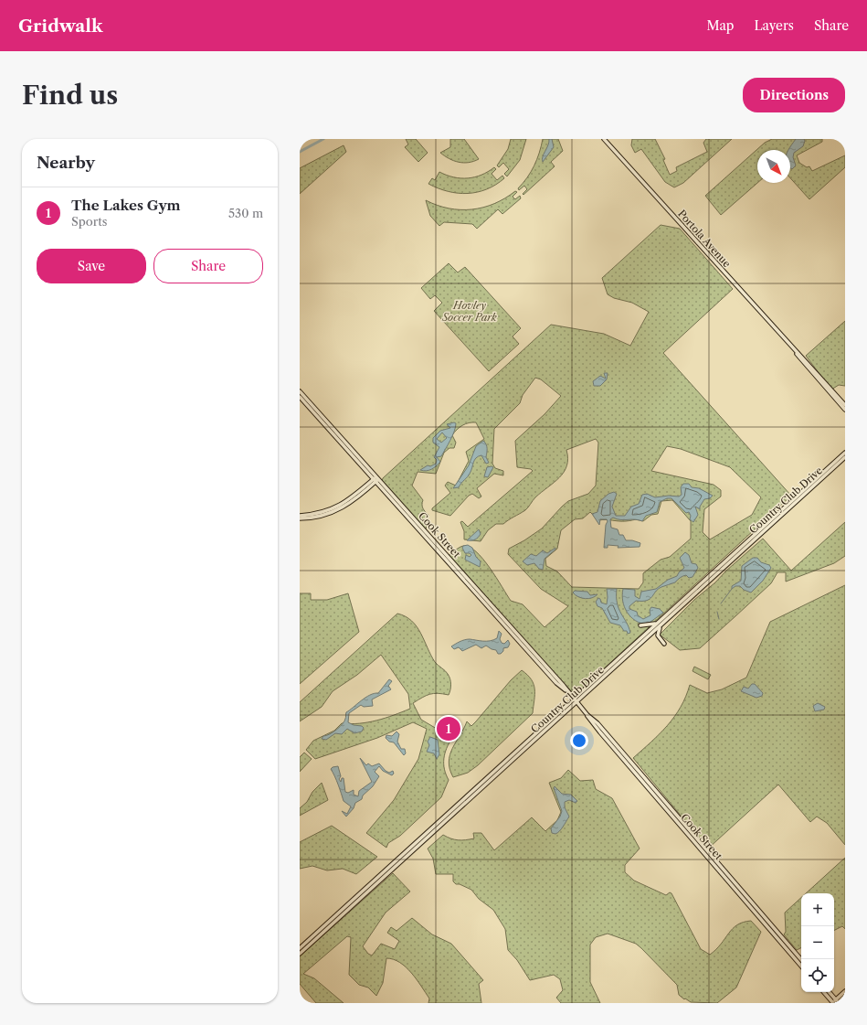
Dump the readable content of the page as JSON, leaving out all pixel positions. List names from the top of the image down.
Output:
{
  "streets": {
    "main road": ["Portola Avenue", "Country Club Drive", "Cook Street"]
  },
  "crossings": [
    ["Country Club Drive", "Cook Street"]
  ],
  "parks": ["Hovley Soccer Park"],
  "north": "bottom right",
  "page": {
    "header": "Gridwalk",
    "nav": ["Map", "Layers", "Share"],
    "buttons": [
      "Directions",
      ["Save", "Share"]
    ],
    "title": "Find us",
    "heading": "Nearby",
    "list": [
      {
        "mark": "1",
        "name": "The Lakes Gym",
        "note": "Sports",
        "value": "530 m"
      }
    ],
    "pins": "1",
    "map_buttons": ["+", "−"]
  }
}
